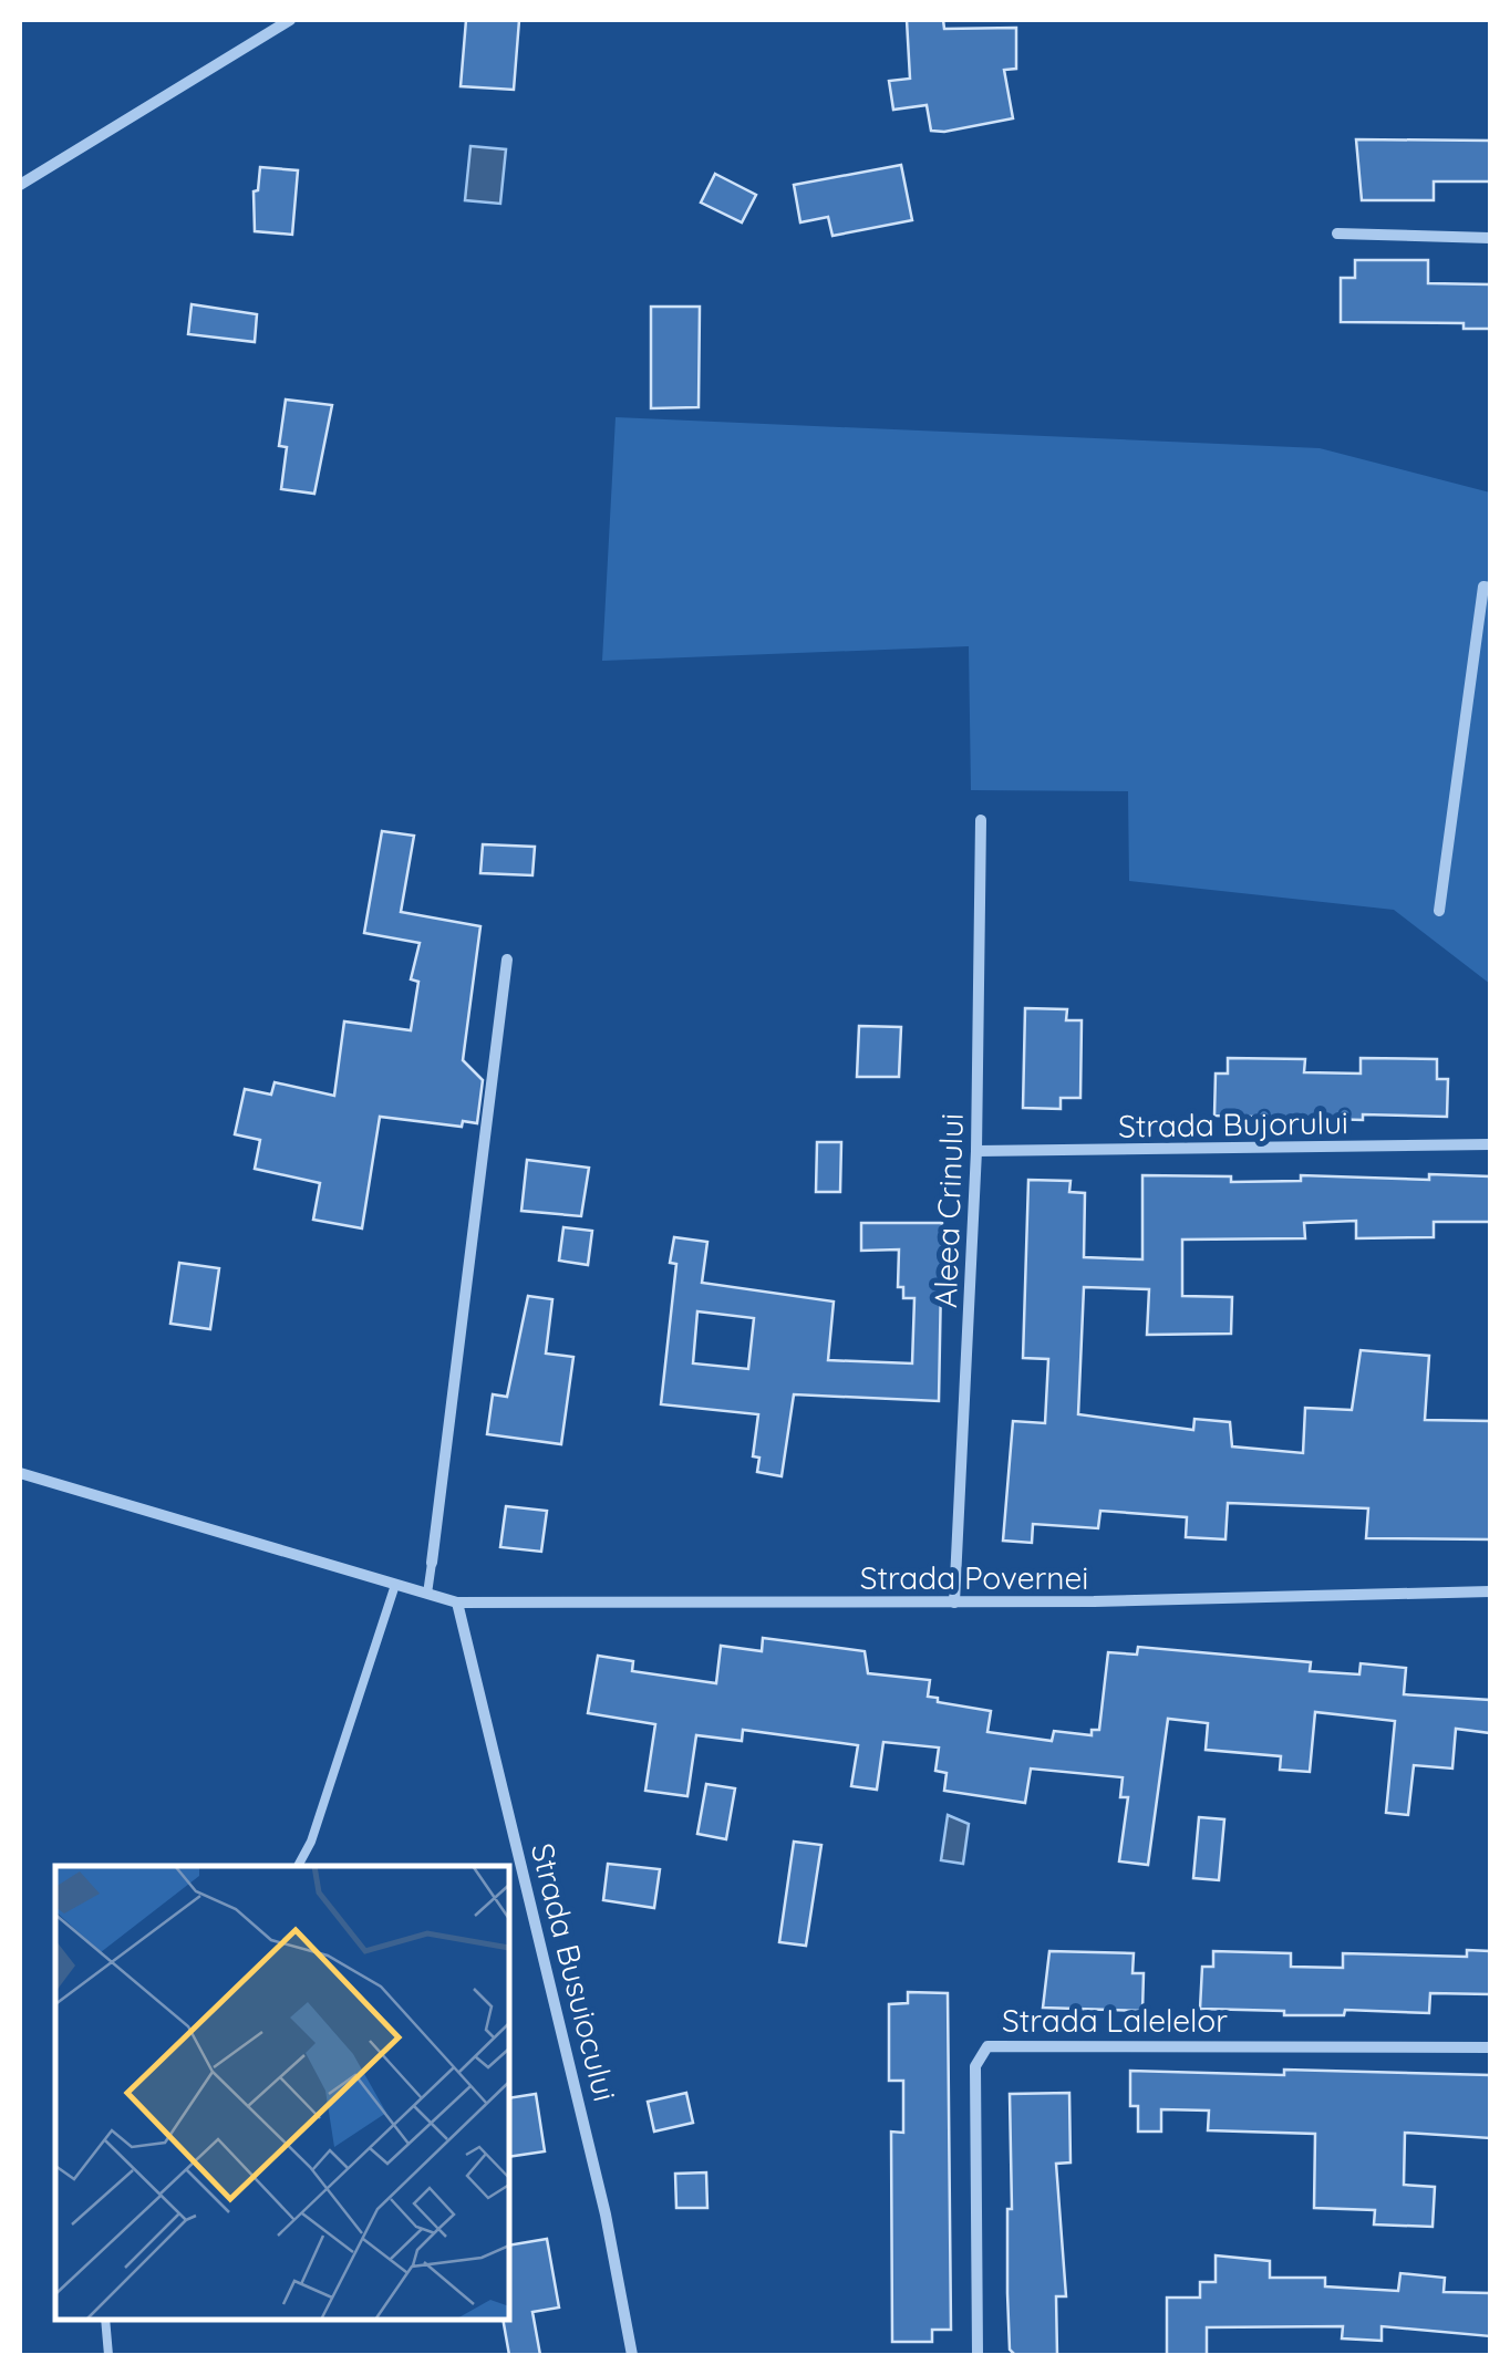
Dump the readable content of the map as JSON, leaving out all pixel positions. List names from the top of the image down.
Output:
{
  "streets": {
    "street": [
      "Strada Bujorului",
      "Aleea Crinului",
      "Strada Povernei",
      "Strada Busuiocului",
      "Strada Lalelelor"
    ]
  },
  "crossings": [
    ["Strada Bujorului", "Aleea Crinului"],
    ["Aleea Crinului", "Strada Povernei"],
    ["Strada Povernei", "Strada Busuiocului"]
  ]
}
